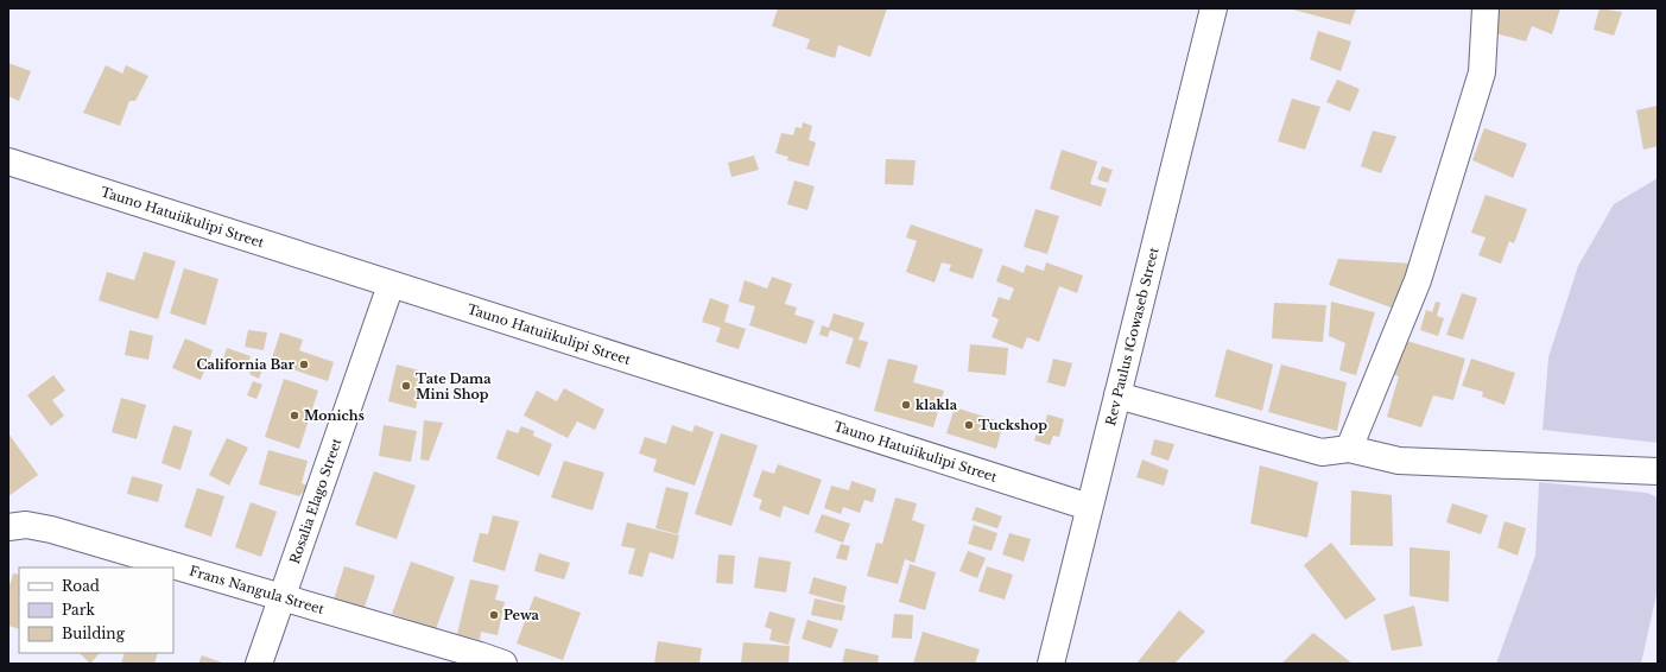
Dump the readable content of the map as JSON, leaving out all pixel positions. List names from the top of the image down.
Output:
{
  "streets": {
    "street": [
      "Tauno Hatuiikulipi Street",
      "Rev Paulus ǁGowaseb Street",
      "Rosalia Elago Street",
      "Frans Nangula Street"
    ]
  },
  "crossings": [
    ["Tauno Hatuiikulipi Street", "Rev Paulus ǁGowaseb Street"],
    ["Tauno Hatuiikulipi Street", "Rosalia Elago Street"],
    ["Rosalia Elago Street", "Frans Nangula Street"]
  ],
  "places": [
    "California Bar",
    "Tate Dama Mini Shop",
    "klakla",
    "Monichs",
    "Tuckshop",
    "Pewa"
  ],
  "legend": ["Road", "Park", "Building"]
}
